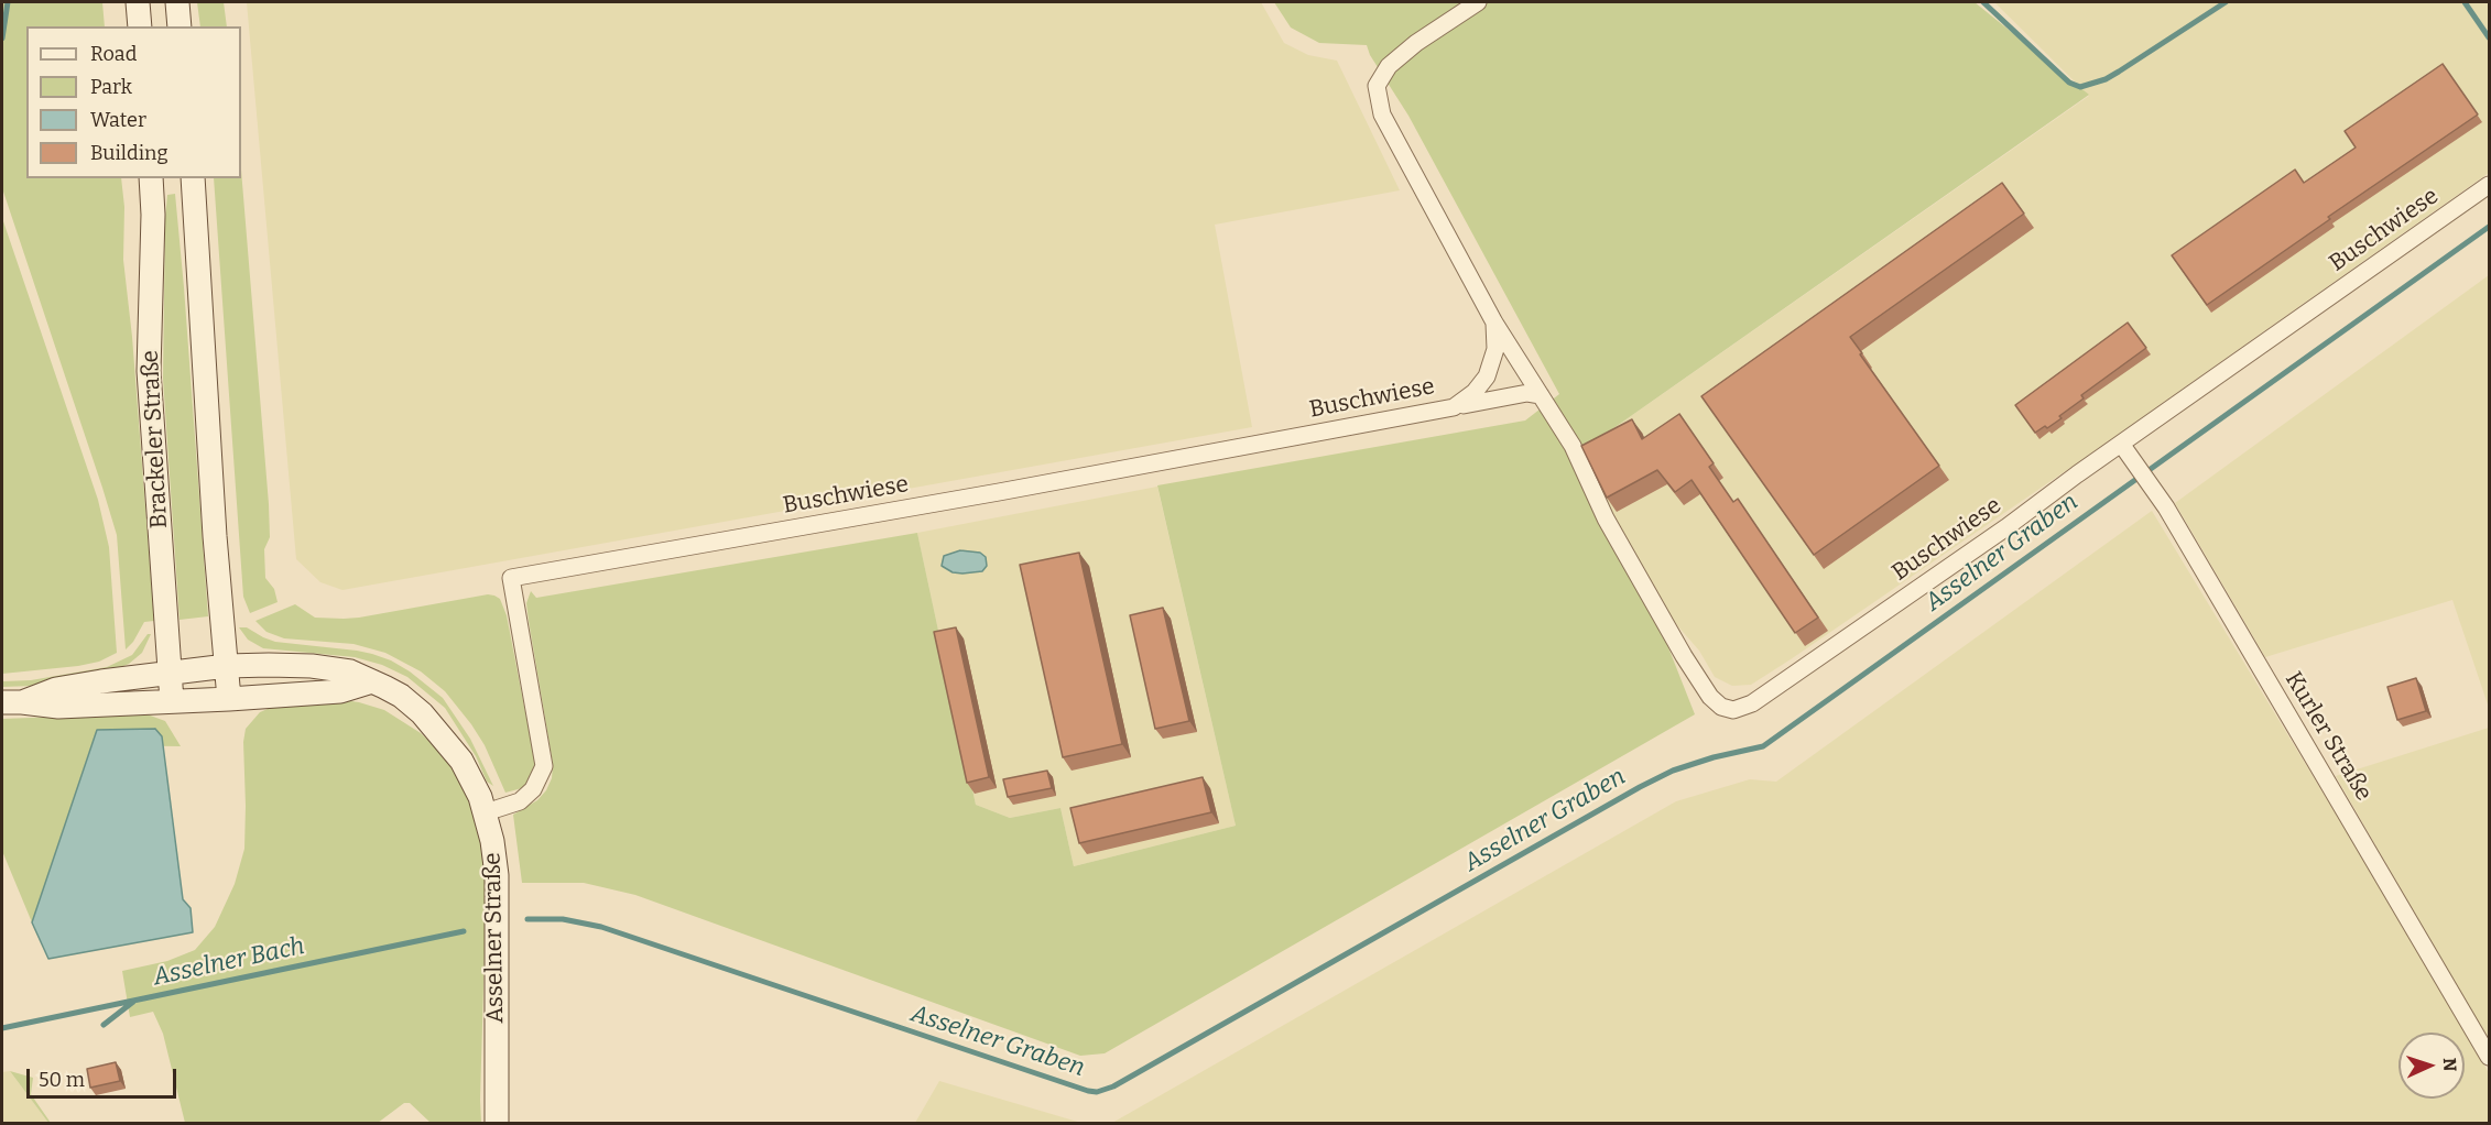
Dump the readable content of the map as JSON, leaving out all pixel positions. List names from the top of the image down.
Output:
{
  "streets": {
    "main road": ["Brackeler Straße", "Asselner Straße"],
    "street": ["Buschwiese", "Kurler Straße"]
  },
  "crossings": [
    ["Buschwiese", "Kurler Straße"],
    ["Buschwiese", "Asselner Straße"],
    ["Brackeler Straße", "Asselner Straße"]
  ],
  "water": ["Asselner Graben", "Asselner Bach"],
  "legend": [
    "Road",
    "Park",
    "Water",
    "Building"
  ],
  "scale_bar": "50 m",
  "north": "right"
}
